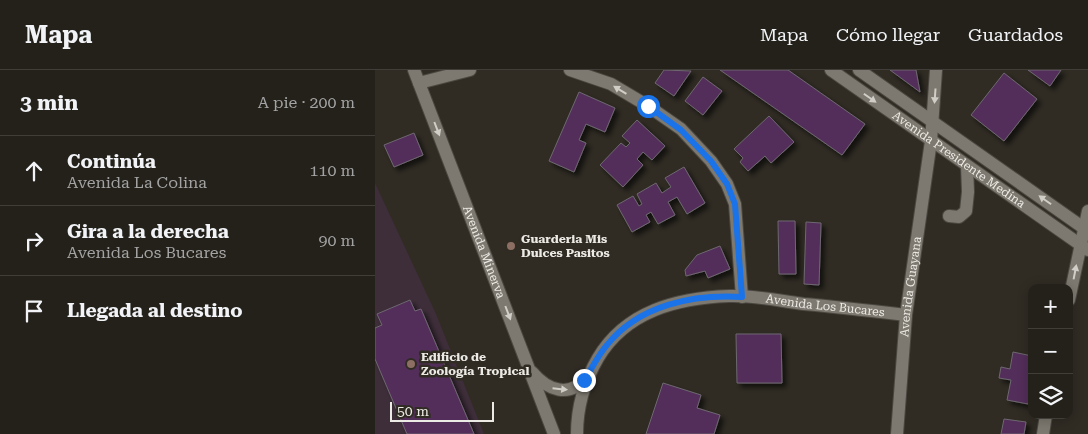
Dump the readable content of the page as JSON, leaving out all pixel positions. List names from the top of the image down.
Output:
{
  "streets": {
    "street": [
      "Avenida Presidente Medina",
      "Avenida Minerva",
      "Avenida Guayana",
      "Avenida Los Bucares"
    ]
  },
  "crossings": [
    ["Avenida Presidente Medina", "Avenida Guayana"],
    ["Avenida Minerva", "Avenida Los Bucares"],
    ["Avenida Guayana", "Avenida Los Bucares"]
  ],
  "one_way": ["Avenida Minerva"],
  "places": ["Guarderia Mis Dulces Pasitos", "Edificio de Zoología Tropical"],
  "scale_bar": "50 m",
  "page": {
    "header": "Mapa",
    "nav": ["Mapa", "Cómo llegar", "Guardados"],
    "heading": ["3 min", "A pie · 200 m"],
    "list": [
      ["Continúa", "Avenida La Colina", "110 m"],
      ["Gira a la derecha", "Avenida Los Bucares", "90 m"],
      "Llegada al destino"
    ],
    "map_buttons": ["+", "−"],
    "scale": "50 m"
  }
}
